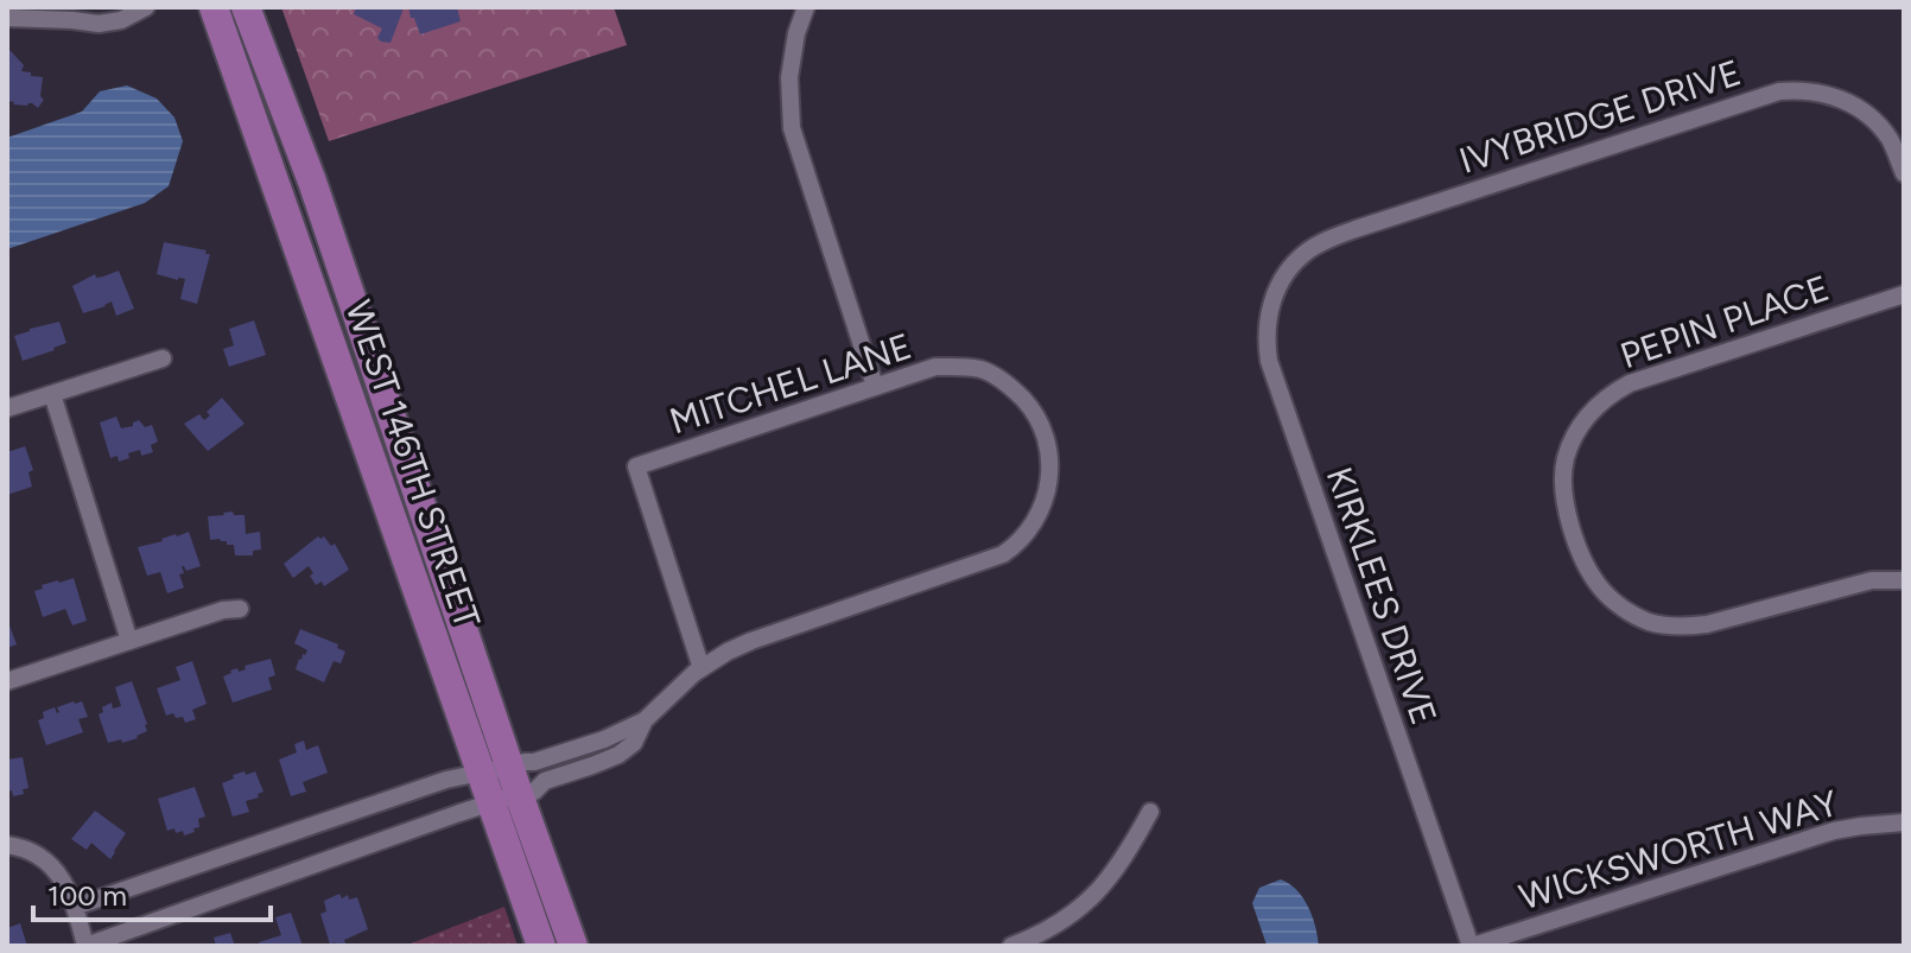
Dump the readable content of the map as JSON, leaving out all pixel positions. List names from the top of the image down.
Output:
{
  "streets": {
    "main road": ["WEST 146TH STREET"],
    "street": [
      "IVYBRIDGE DRIVE",
      "PEPIN PLACE",
      "MITCHEL LANE",
      "KIRKLEES DRIVE",
      "WICKSWORTH WAY"
    ]
  },
  "crossings": [
    ["IVYBRIDGE DRIVE", "KIRKLEES DRIVE"],
    ["KIRKLEES DRIVE", "WICKSWORTH WAY"]
  ],
  "scale_bar": "100 m"
}
